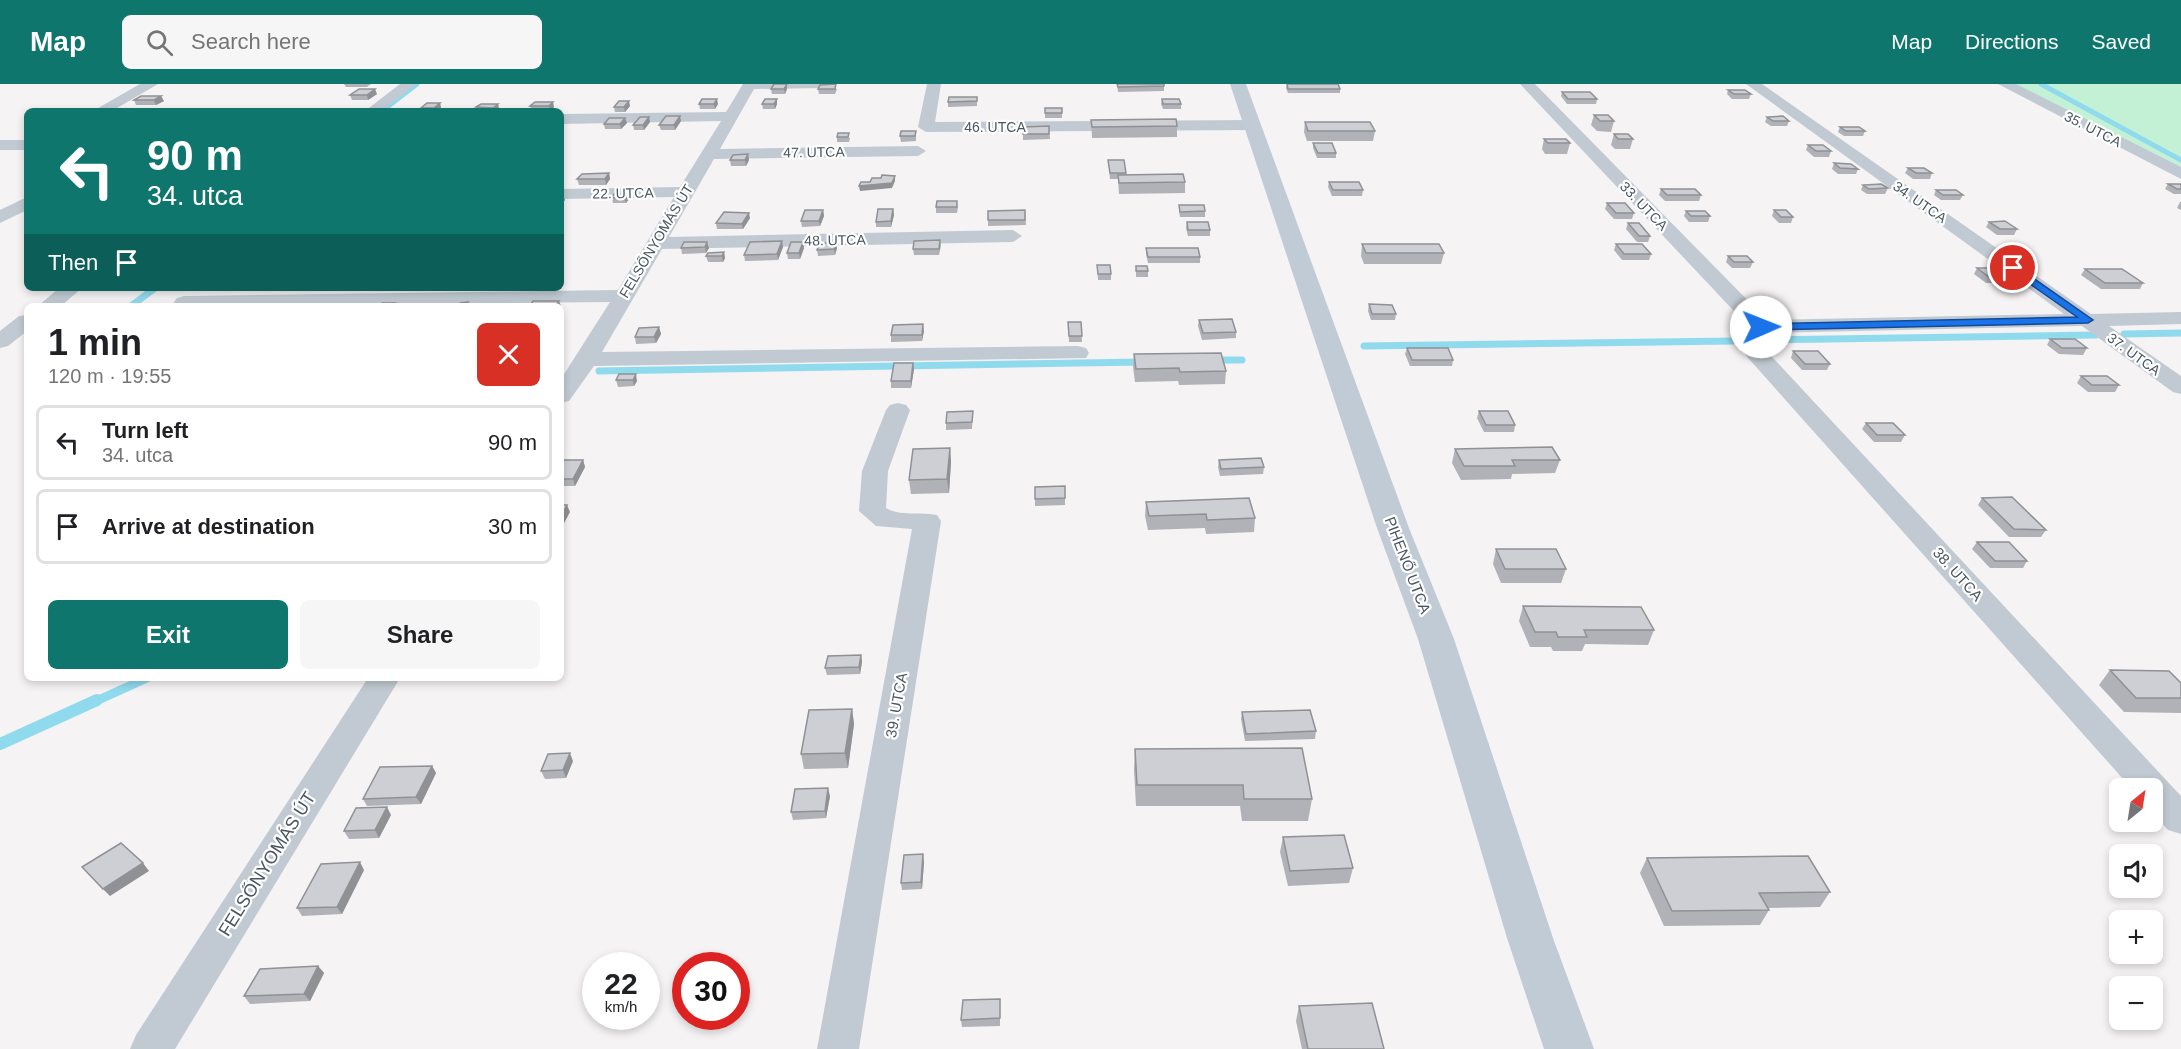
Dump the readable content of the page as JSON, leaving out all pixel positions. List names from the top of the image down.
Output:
{
  "streets": {
    "street": [
      "46. UTCA",
      "35. UTCA",
      "47. UTCA",
      "22. UTCA",
      "34. UTCA",
      "33. UTCA",
      "48. UTCA",
      "FELSŐNYOMÁS ÚT",
      "37. UTCA",
      "PIHENŐ UTCA",
      "38. UTCA",
      "39. UTCA"
    ]
  },
  "crossings": [
    ["46. UTCA", "PIHENŐ UTCA"],
    ["47. UTCA", "FELSŐNYOMÁS ÚT"],
    ["22. UTCA", "FELSŐNYOMÁS ÚT"],
    ["34. UTCA", "37. UTCA"],
    ["33. UTCA", "38. UTCA"],
    ["48. UTCA", "FELSŐNYOMÁS ÚT"]
  ],
  "north": "top right",
  "page": {
    "header": "Map",
    "search": "Search here",
    "nav": ["Map", "Directions", "Saved"],
    "turn": ["90 m", "34. utca"],
    "then": "Then",
    "heading": ["1 min", "120 m · 19:55"],
    "list": [
      {
        "name": "Turn left",
        "note": "34. utca",
        "value": "90 m"
      },
      {
        "name": "Arrive at destination",
        "value": "30 m"
      }
    ],
    "buttons": ["Exit", "Share"],
    "map_buttons": ["+", "−"],
    "speed": "22 km/h",
    "limit": "30"
  }
}
